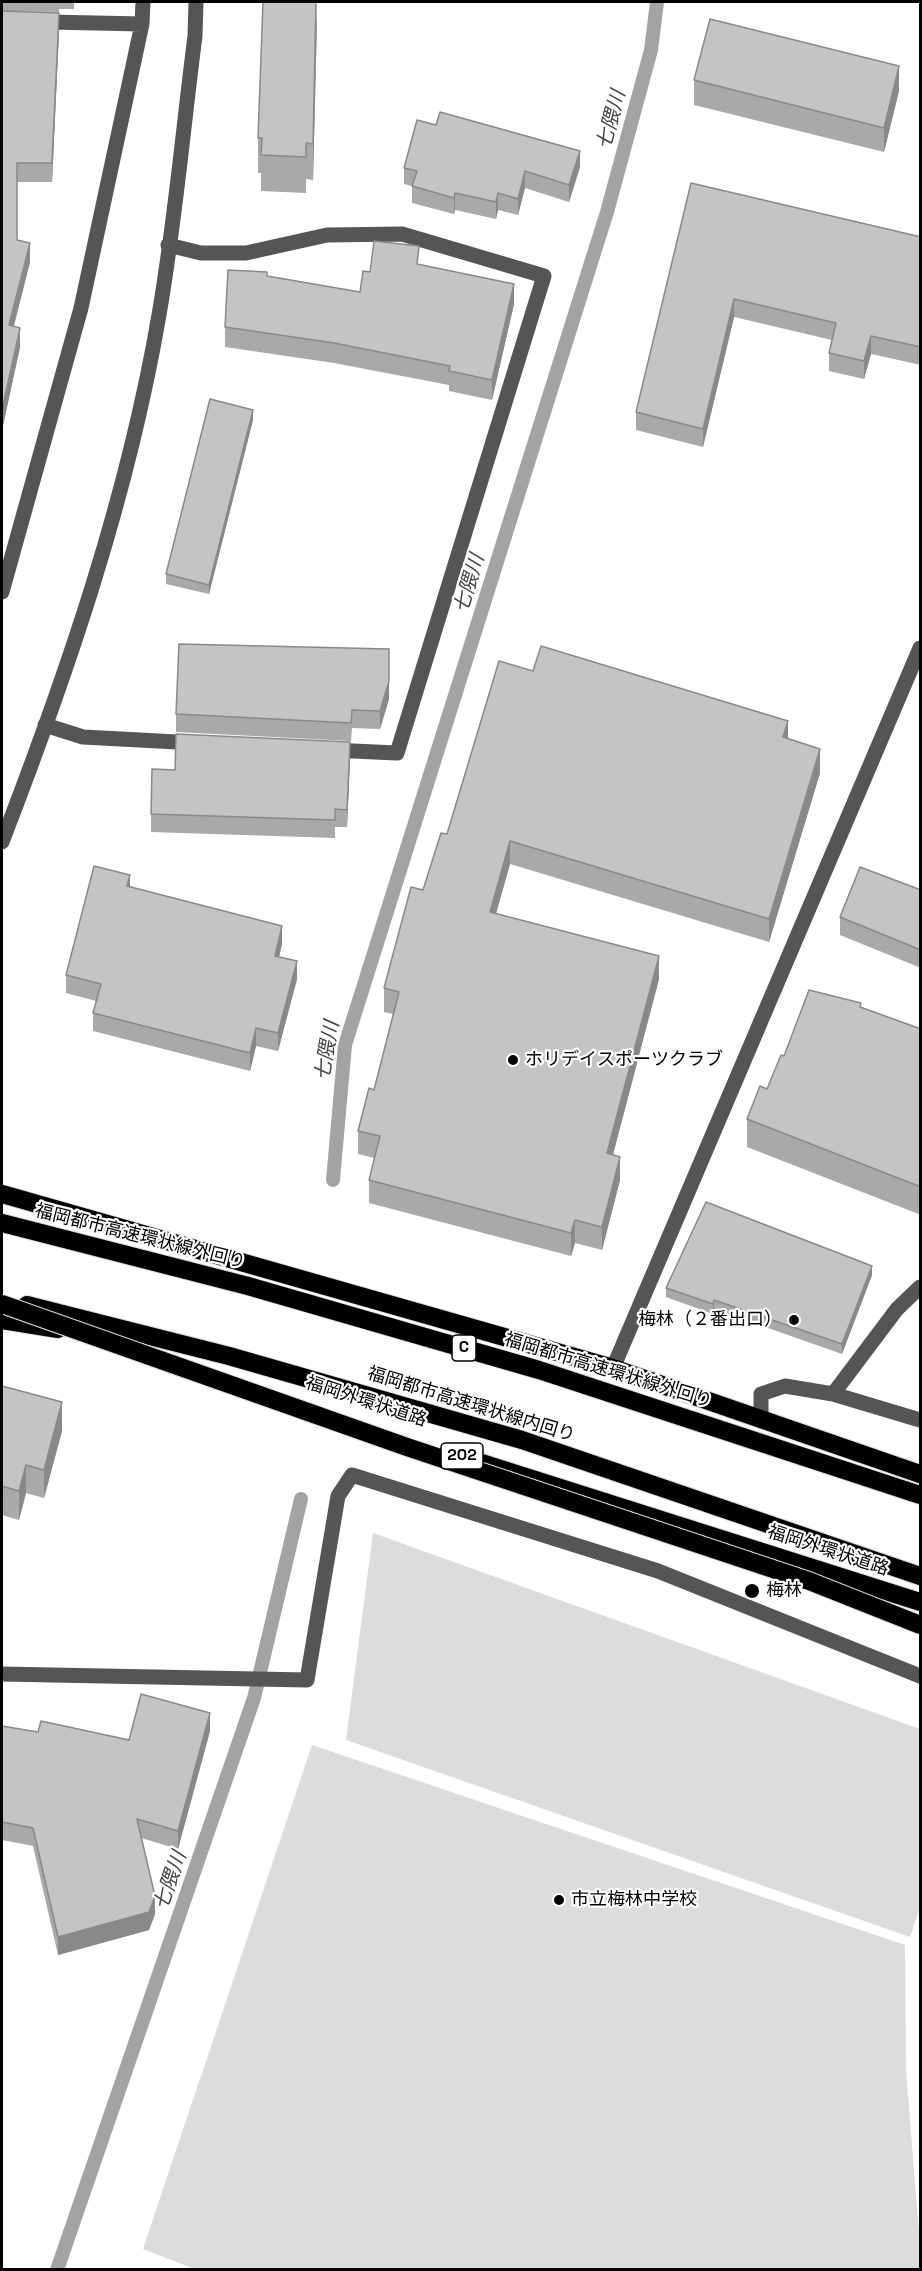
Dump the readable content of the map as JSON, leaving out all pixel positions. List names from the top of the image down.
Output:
{
  "streets": {
    "highway": [
      "福岡都市高速環状線外回り",
      "C",
      "福岡外環状道路",
      "福岡都市高速環状線内回り",
      "202"
    ]
  },
  "water": ["七隈川"],
  "places": [
    "ホリデイスポーツクラブ",
    "梅林（２番出口）",
    "梅林",
    "市立梅林中学校"
  ]
}
